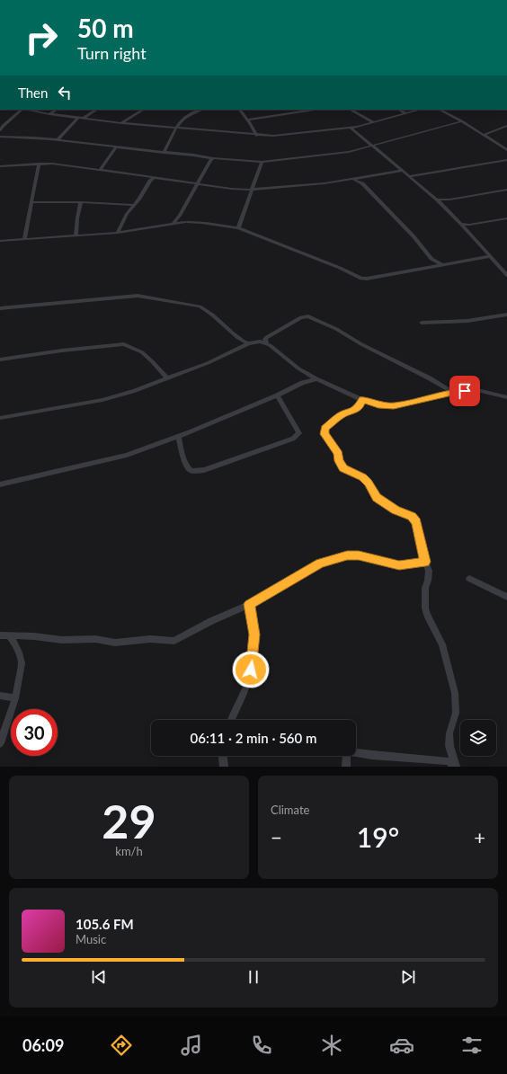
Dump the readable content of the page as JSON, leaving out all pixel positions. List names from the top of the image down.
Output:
{
  "page": {
    "turn": ["50 m", "Turn right"],
    "then": "Then",
    "limit": "30",
    "trip": "06:11 · 2 min · 560 m",
    "tile": [
      ["29", "km/h"],
      "Climate"
    ],
    "heat": ["−", "19°", "+"],
    "song": ["105.6 FM", "Music"],
    "tabs": "06:09"
  }
}
